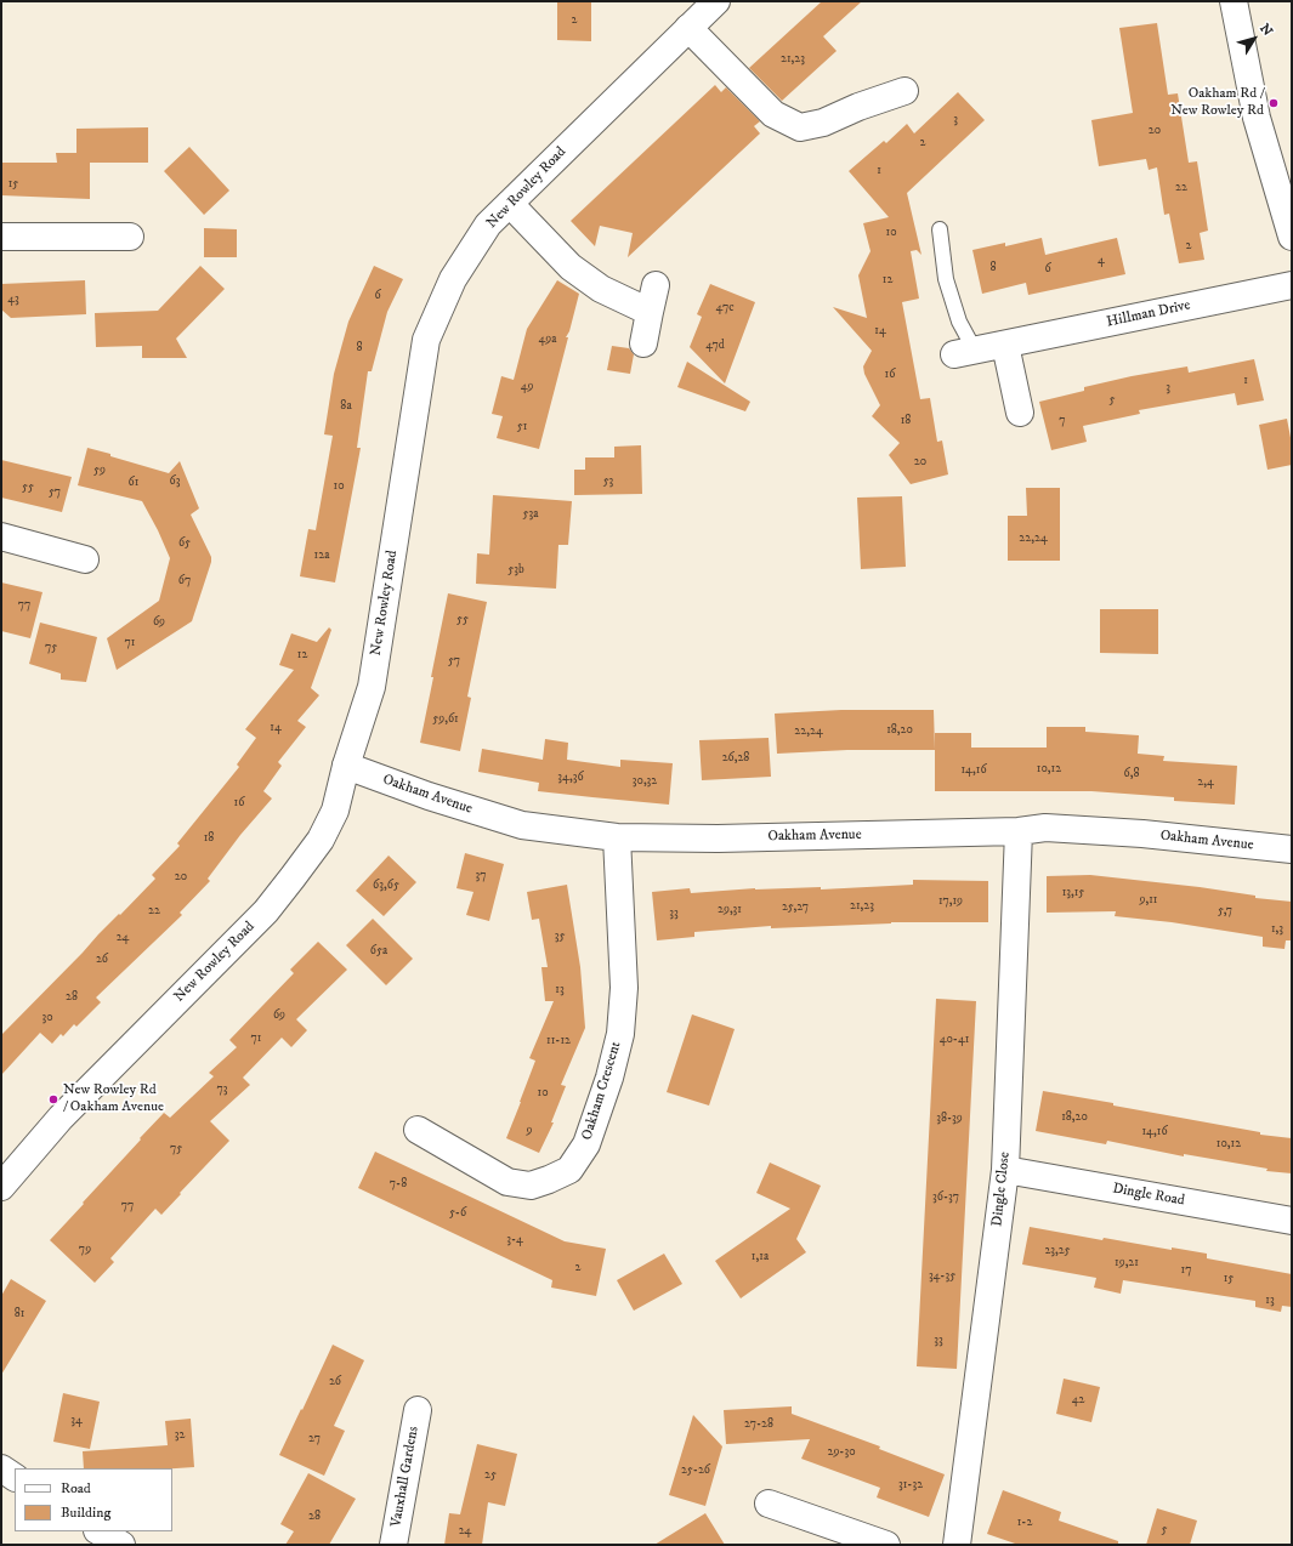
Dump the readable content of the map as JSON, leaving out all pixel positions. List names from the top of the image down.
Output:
{
  "streets": {
    "street": [
      "New Rowley Road",
      "Hillman Drive",
      "Oakham Avenue",
      "Oakham Crescent",
      "Dingle Close",
      "Dingle Road",
      "Vauxhall Gardens"
    ]
  },
  "crossings": [
    ["New Rowley Road", "Oakham Avenue"],
    ["Oakham Avenue", "Oakham Crescent"],
    ["Oakham Avenue", "Dingle Close"],
    ["Dingle Close", "Dingle Road"]
  ],
  "places": ["Oakham Rd / New Rowley Rd", "New Rowley Rd / Oakham Avenue"],
  "house_numbers": [
    "2",
    "21,23",
    "3",
    "20",
    "2",
    "1",
    "15",
    "22",
    "10",
    "2",
    "4",
    "8",
    "6",
    "12",
    "6",
    "43",
    "47c",
    "14",
    "49a",
    "47d",
    "8",
    "16",
    "1",
    "49",
    "3",
    "5",
    "8a",
    "18",
    "7",
    "51",
    "20",
    "59",
    "63",
    "53",
    "61",
    "10",
    "55",
    "57",
    "53a",
    "22,24",
    "65",
    "12a",
    "53b",
    "67",
    "77",
    "55",
    "69",
    "71",
    "75",
    "12",
    "57",
    "59,61",
    "14",
    "18,20",
    "22,24",
    "26,28",
    "10,12",
    "14,16",
    "6,8",
    "34,36",
    "30,32",
    "2,4",
    "16",
    "18",
    "37",
    "20",
    "63,65",
    "13,15",
    "9,11",
    "17,19",
    "21,23",
    "25,27",
    "29,31",
    "22",
    "5,7",
    "33",
    "1,3",
    "35",
    "24",
    "65a",
    "26",
    "13",
    "28",
    "69",
    "30",
    "71",
    "40-41",
    "11-12",
    "73",
    "10",
    "18,20",
    "38-39",
    "9",
    "14,16",
    "10,12",
    "75",
    "7-8",
    "36-37",
    "77",
    "5-6",
    "3-4",
    "79",
    "23,25",
    "1,1a",
    "19,21",
    "2",
    "17",
    "34-35",
    "15",
    "13",
    "81",
    "33",
    "26",
    "42",
    "34",
    "27-28",
    "32",
    "27",
    "29-30",
    "25-26",
    "25",
    "31-32",
    "28",
    "1-2",
    "5",
    "24"
  ],
  "legend": ["Road", "Building"],
  "north": "top right"
}
